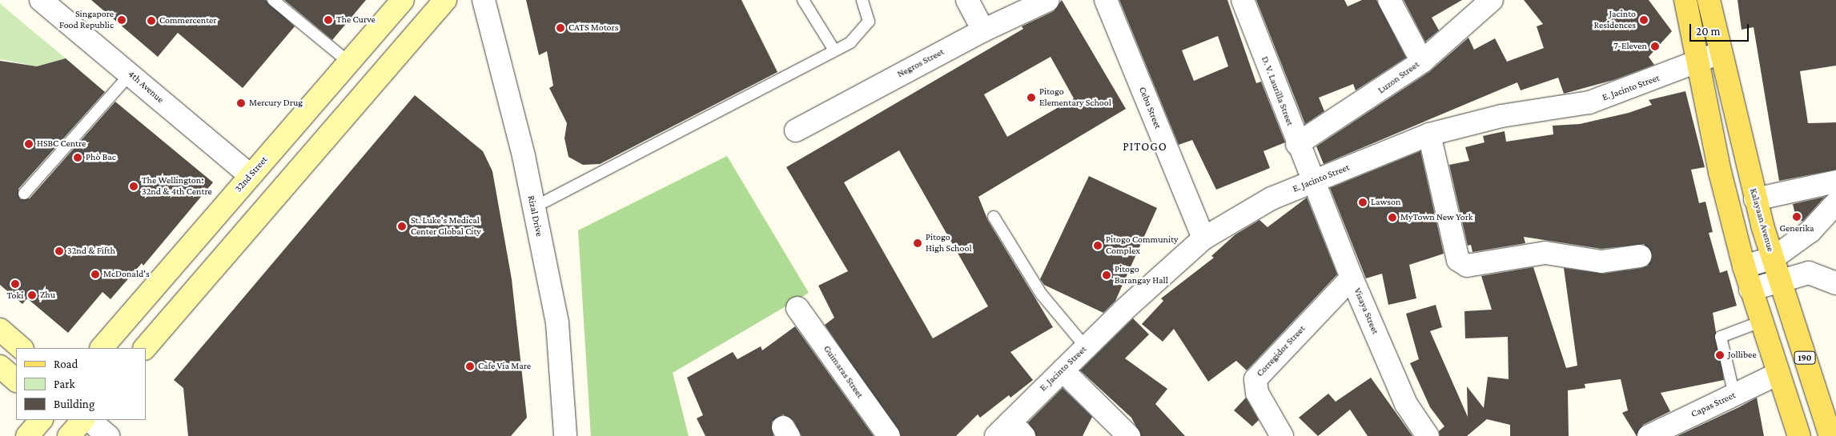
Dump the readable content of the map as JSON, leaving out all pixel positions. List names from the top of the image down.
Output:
{
  "streets": {
    "main road": ["32nd Street", "Kalayaan Avenue", "190"],
    "street": [
      "Negros Street",
      "Luzon Street",
      "4th Avenue",
      "E. Jacinto Street",
      "D. V. Laurilla Street",
      "Cebu Street",
      "Rizal Drive",
      "Visaya Street",
      "Corregidor Street",
      "Guimaras Street",
      "Capas Street"
    ]
  },
  "crossings": [
    ["Luzon Street", "D. V. Laurilla Street"],
    ["4th Avenue", "32nd Street"],
    ["E. Jacinto Street", "D. V. Laurilla Street"],
    ["E. Jacinto Street", "Cebu Street"],
    ["E. Jacinto Street", "Kalayaan Avenue"],
    ["E. Jacinto Street", "Visaya Street"],
    ["D. V. Laurilla Street", "Visaya Street"],
    ["Visaya Street", "Corregidor Street"]
  ],
  "districts": ["PITOGO"],
  "places": [
    "Singapore Food Republic",
    "The Curve",
    "Jacinto Residences",
    "Commercenter",
    "CATS Motors",
    "7-Eleven",
    "Pitogo Elementary School",
    "Mercury Drug",
    "HSBC Centre",
    "Phò Bac",
    "The Wellington: 32nd & 4th Centre",
    "Lawson",
    "Generika",
    "MyTown New York",
    "St. Luke's Medical Center Global City",
    "Pitogo High School",
    "Pitogo Community Complex",
    "32nd & Fifth",
    "McDonald's",
    "Pitogo Barangay Hall",
    "Toki",
    "Zhu",
    "Jollibee",
    "Cafe Via Mare"
  ],
  "legend": ["Road", "Park", "Building"],
  "scale_bar": "20 m"
}
